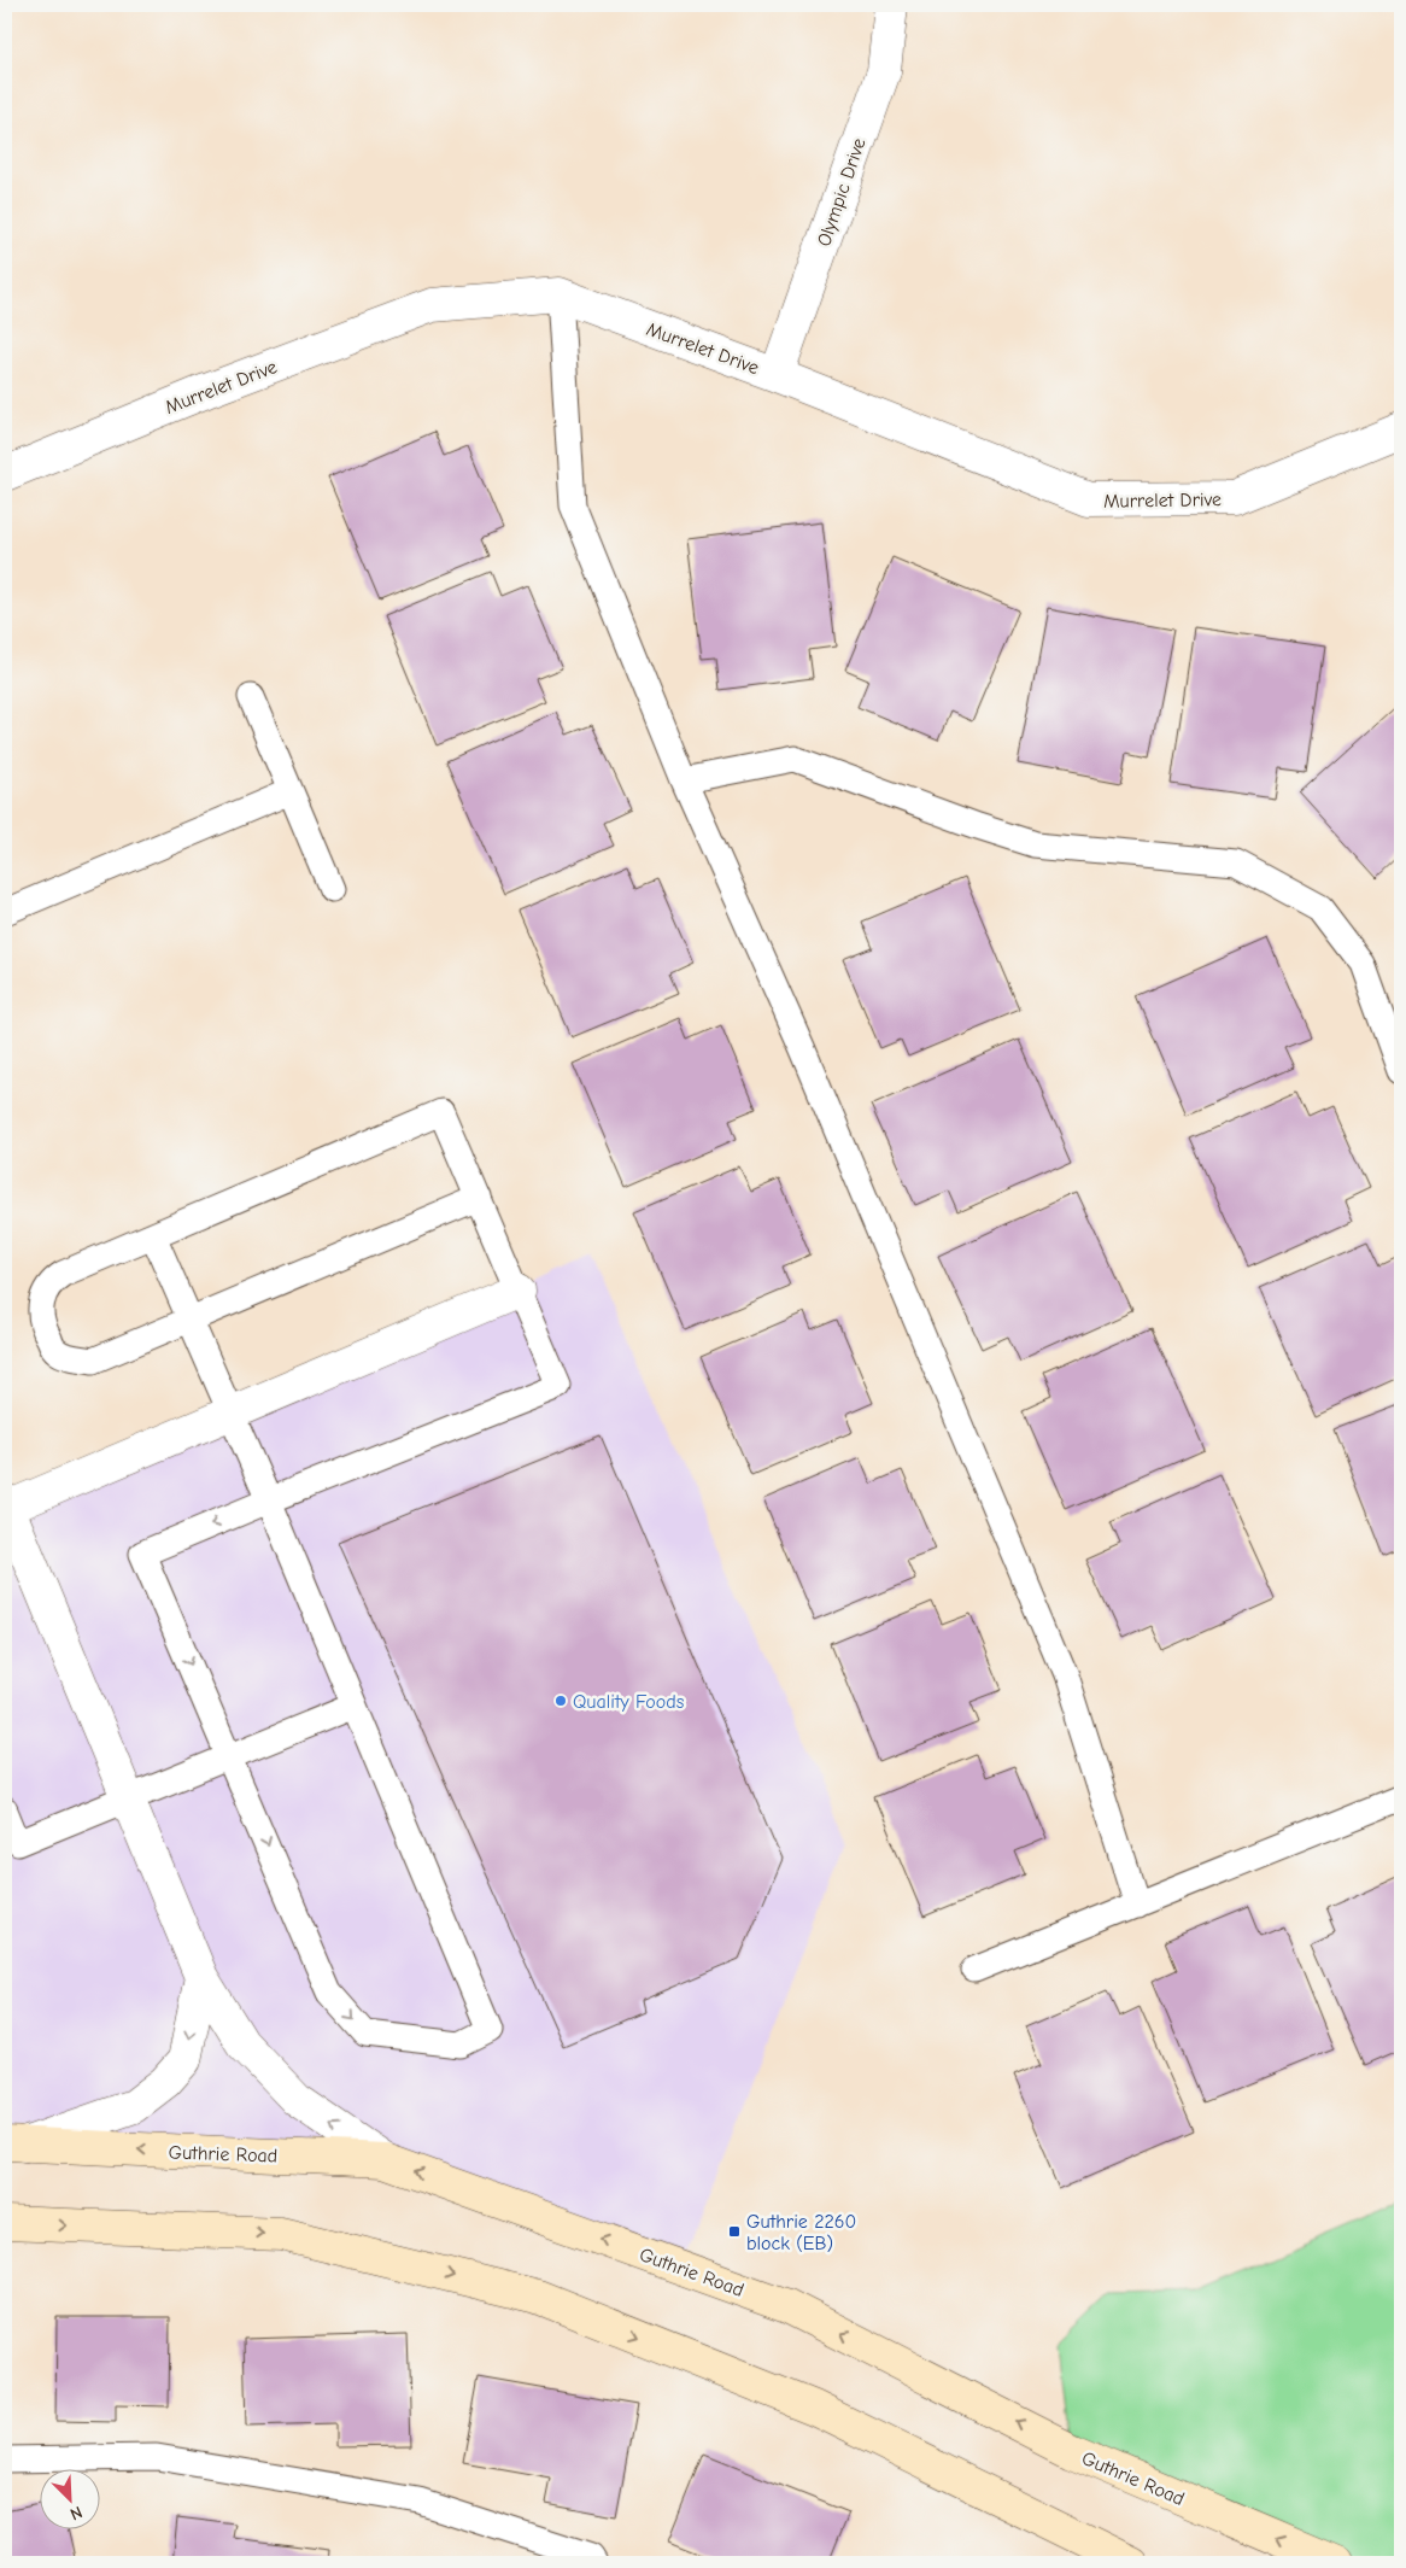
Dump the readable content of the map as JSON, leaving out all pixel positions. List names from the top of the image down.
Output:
{
  "streets": {
    "main road": ["Guthrie Road"],
    "street": ["Olympic Drive", "Murrelet Drive"]
  },
  "crossings": [
    ["Olympic Drive", "Murrelet Drive"]
  ],
  "places": {
    "other": ["Quality Foods"],
    "transit": ["Guthrie 2260 block (EB)"]
  },
  "north": "bottom right"
}
